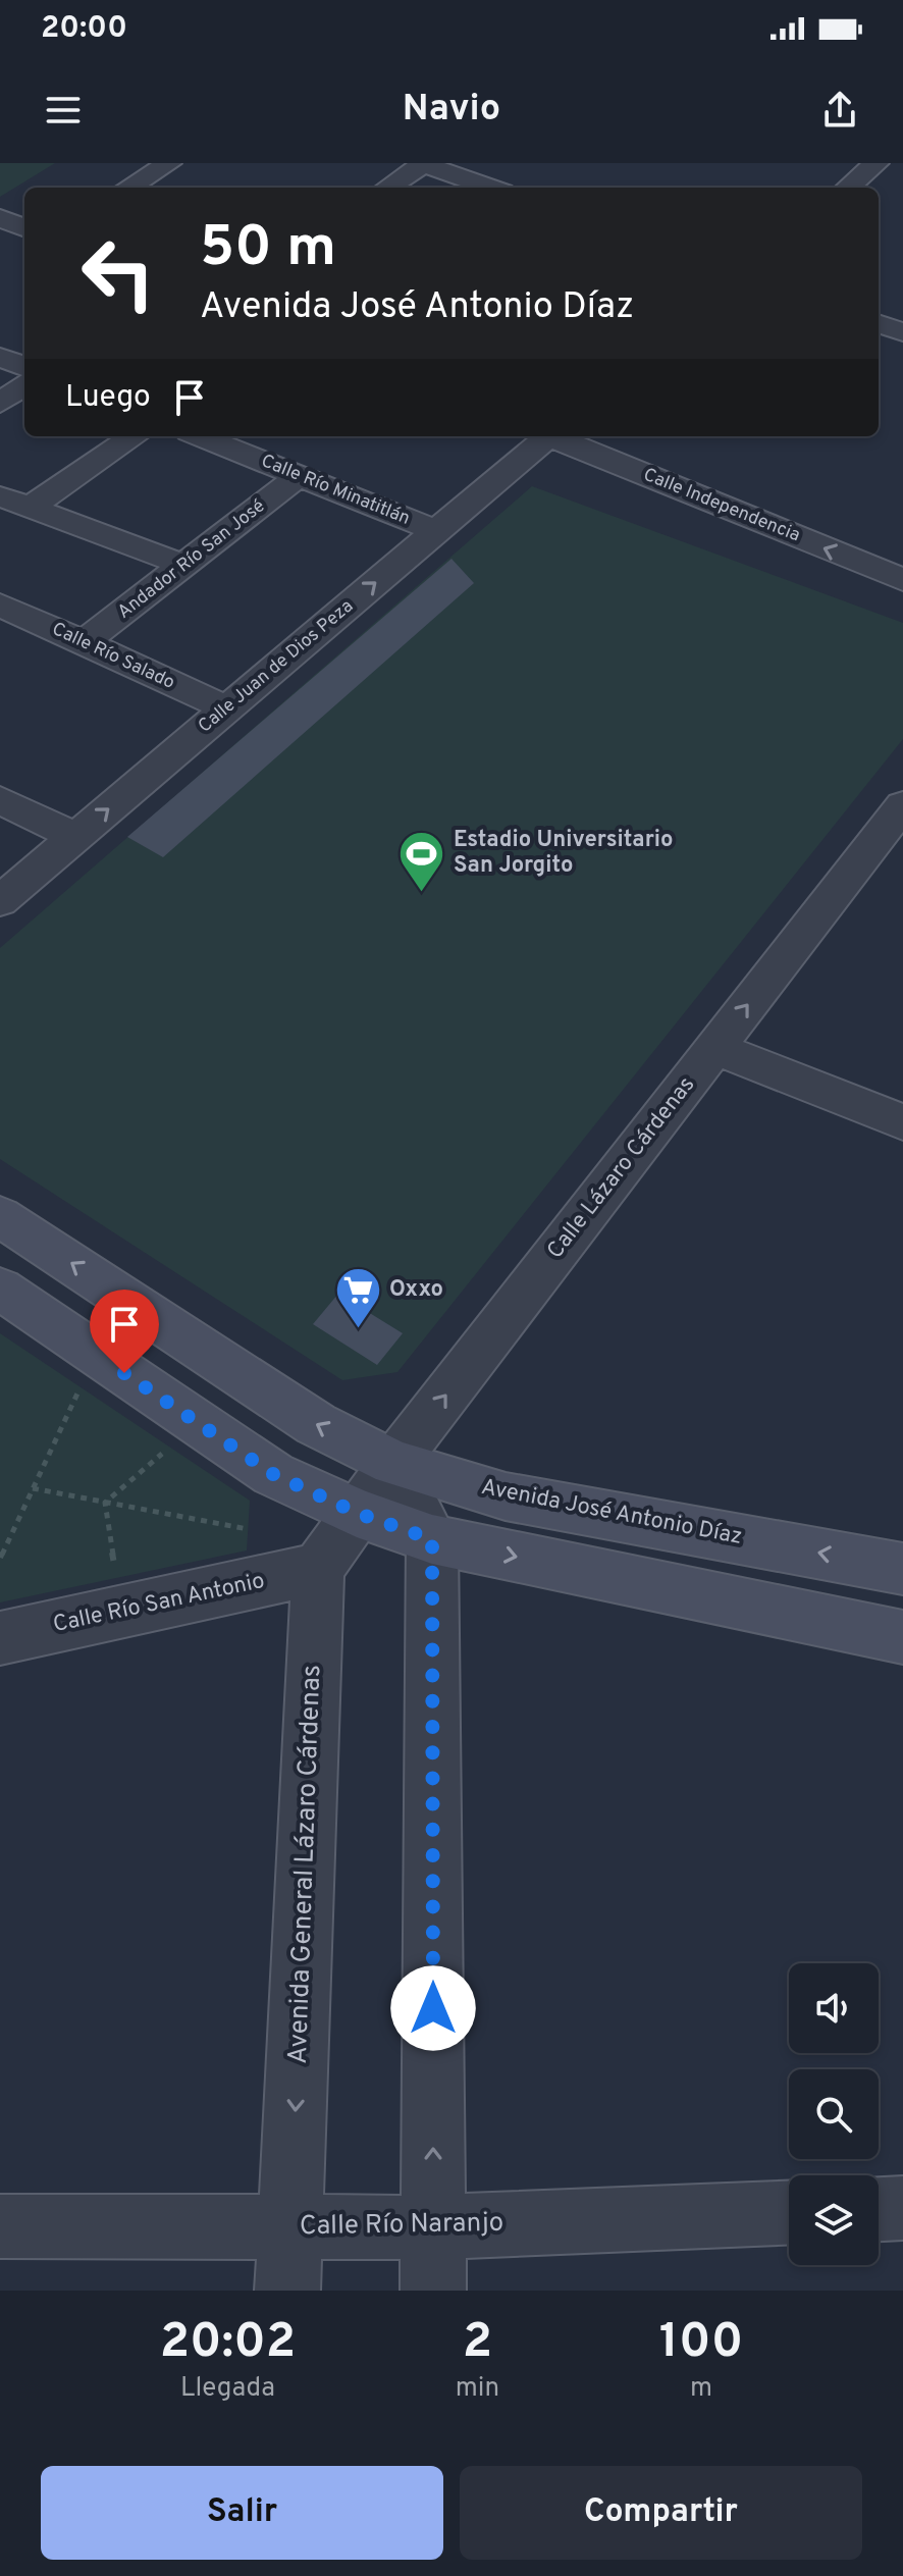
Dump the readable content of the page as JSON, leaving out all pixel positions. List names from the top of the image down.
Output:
{
  "streets": {
    "street": [
      "Calle Río Minatitlán",
      "Calle Independencia",
      "Andador Río San José",
      "Calle Río Salado",
      "Calle Juan de Dios Peza",
      "Calle Lázaro Cárdenas",
      "Avenida José Antonio Díaz",
      "Calle Río San Antonio",
      "Avenida General Lázaro Cárdenas",
      "Calle Río Naranjo"
    ]
  },
  "crossings": [
    ["Calle Río Minatitlán", "Andador Río San José"],
    ["Calle Río Minatitlán", "Calle Juan de Dios Peza"],
    ["Andador Río San José", "Calle Río Salado"],
    ["Calle Río Salado", "Calle Juan de Dios Peza"],
    ["Calle Lázaro Cárdenas", "Avenida José Antonio Díaz"],
    ["Calle Río San Antonio", "Avenida General Lázaro Cárdenas"],
    ["Avenida General Lázaro Cárdenas", "Calle Río Naranjo"]
  ],
  "one_way": ["Calle Independencia", "Calle Lázaro Cárdenas"],
  "places": {
    "sports": ["Estadio Universitario San Jorgito"],
    "supermarket": ["Oxxo"]
  },
  "page": {
    "status": "20:00",
    "header": "Navio",
    "turn": ["50 m", "Avenida José Antonio Díaz"],
    "then": "Luego",
    "eta": [
      "20:02",
      "Llegada",
      "2",
      "min",
      "100",
      "m"
    ],
    "buttons": ["Salir", "Compartir"]
  }
}
